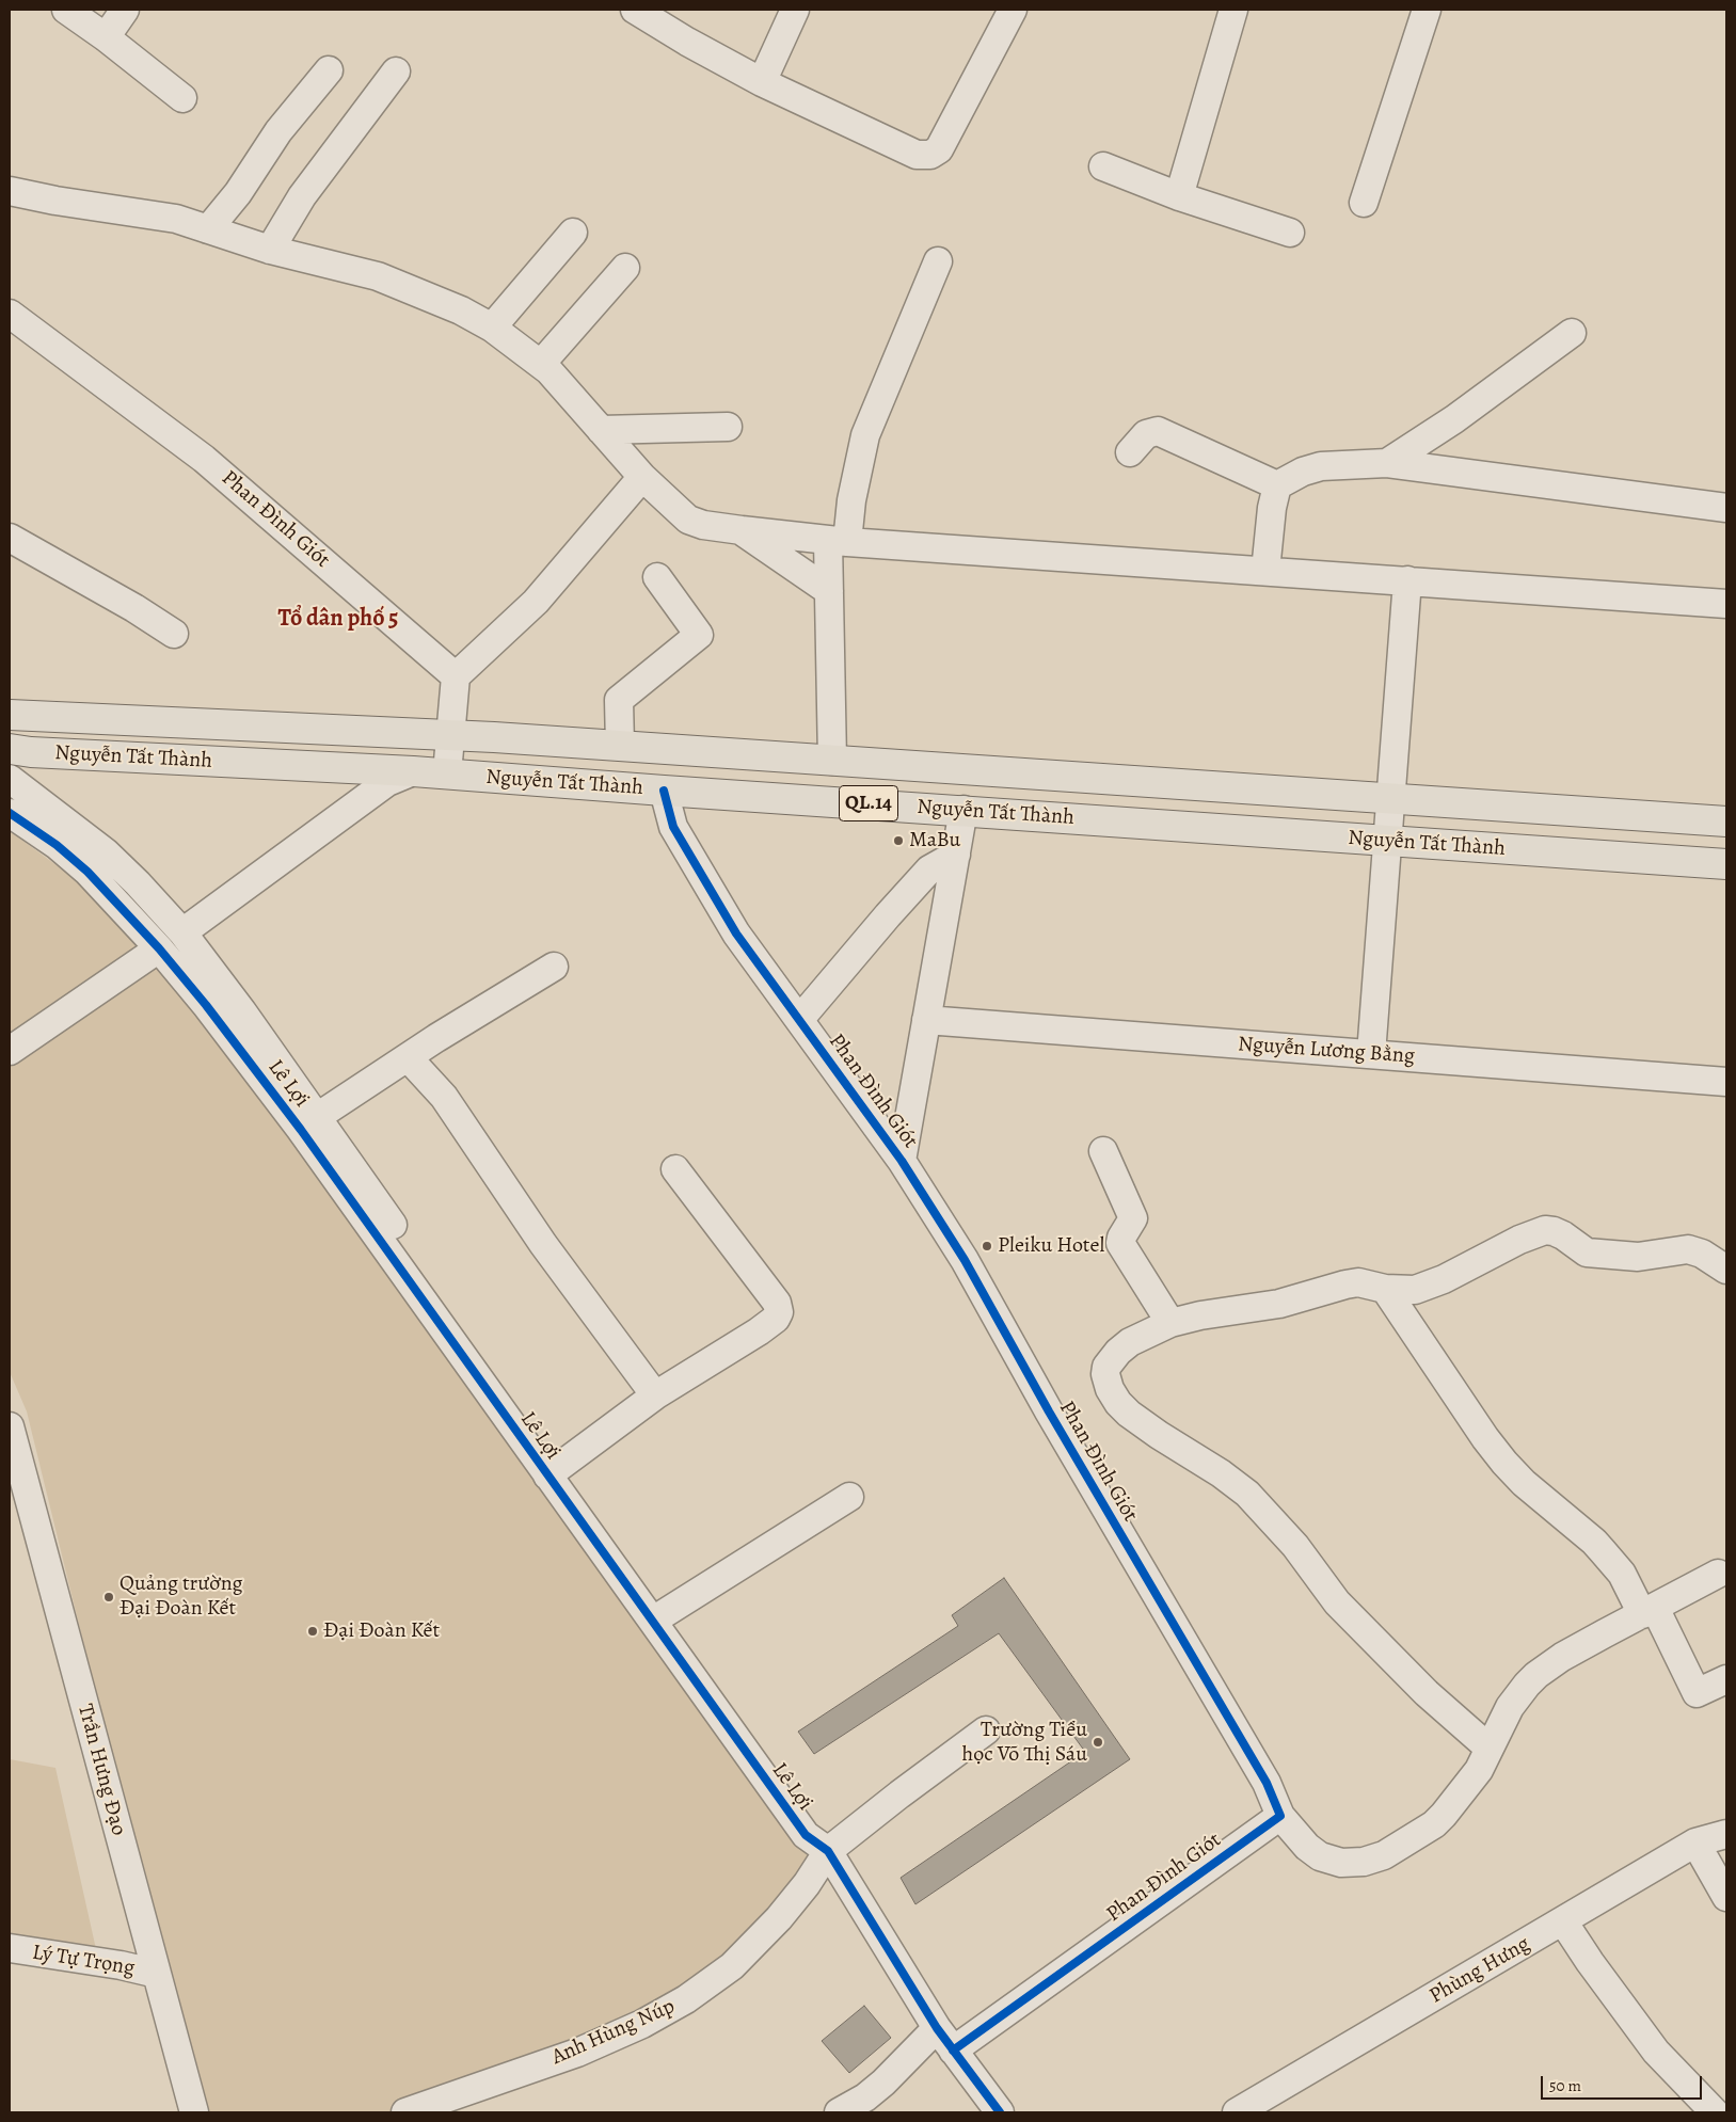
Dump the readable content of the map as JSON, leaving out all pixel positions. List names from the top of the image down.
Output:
{
  "streets": {
    "main road": ["Nguyễn Tất Thành", "QL.14"],
    "street": [
      "Phan Đình Giót",
      "Nguyễn Lương Bằng",
      "Lê Lợi",
      "Trần Hưng Đạo",
      "Lý Tự Trọng",
      "Phùng Hưng",
      "Anh Hùng Núp"
    ]
  },
  "crossings": [
    ["Phan Đình Giót", "Nguyễn Tất Thành"],
    ["Phan Đình Giót", "Lê Lợi"],
    ["Lê Lợi", "Anh Hùng Núp"],
    ["Trần Hưng Đạo", "Lý Tự Trọng"]
  ],
  "districts": ["Tổ dân phố 5"],
  "places": [
    "MaBu",
    "Pleiku Hotel",
    "Quảng trường Đại Đoàn Kết",
    "Đại Đoàn Kết",
    "Trường Tiểu học Võ Thị Sáu"
  ],
  "scale_bar": "50 m"
}
